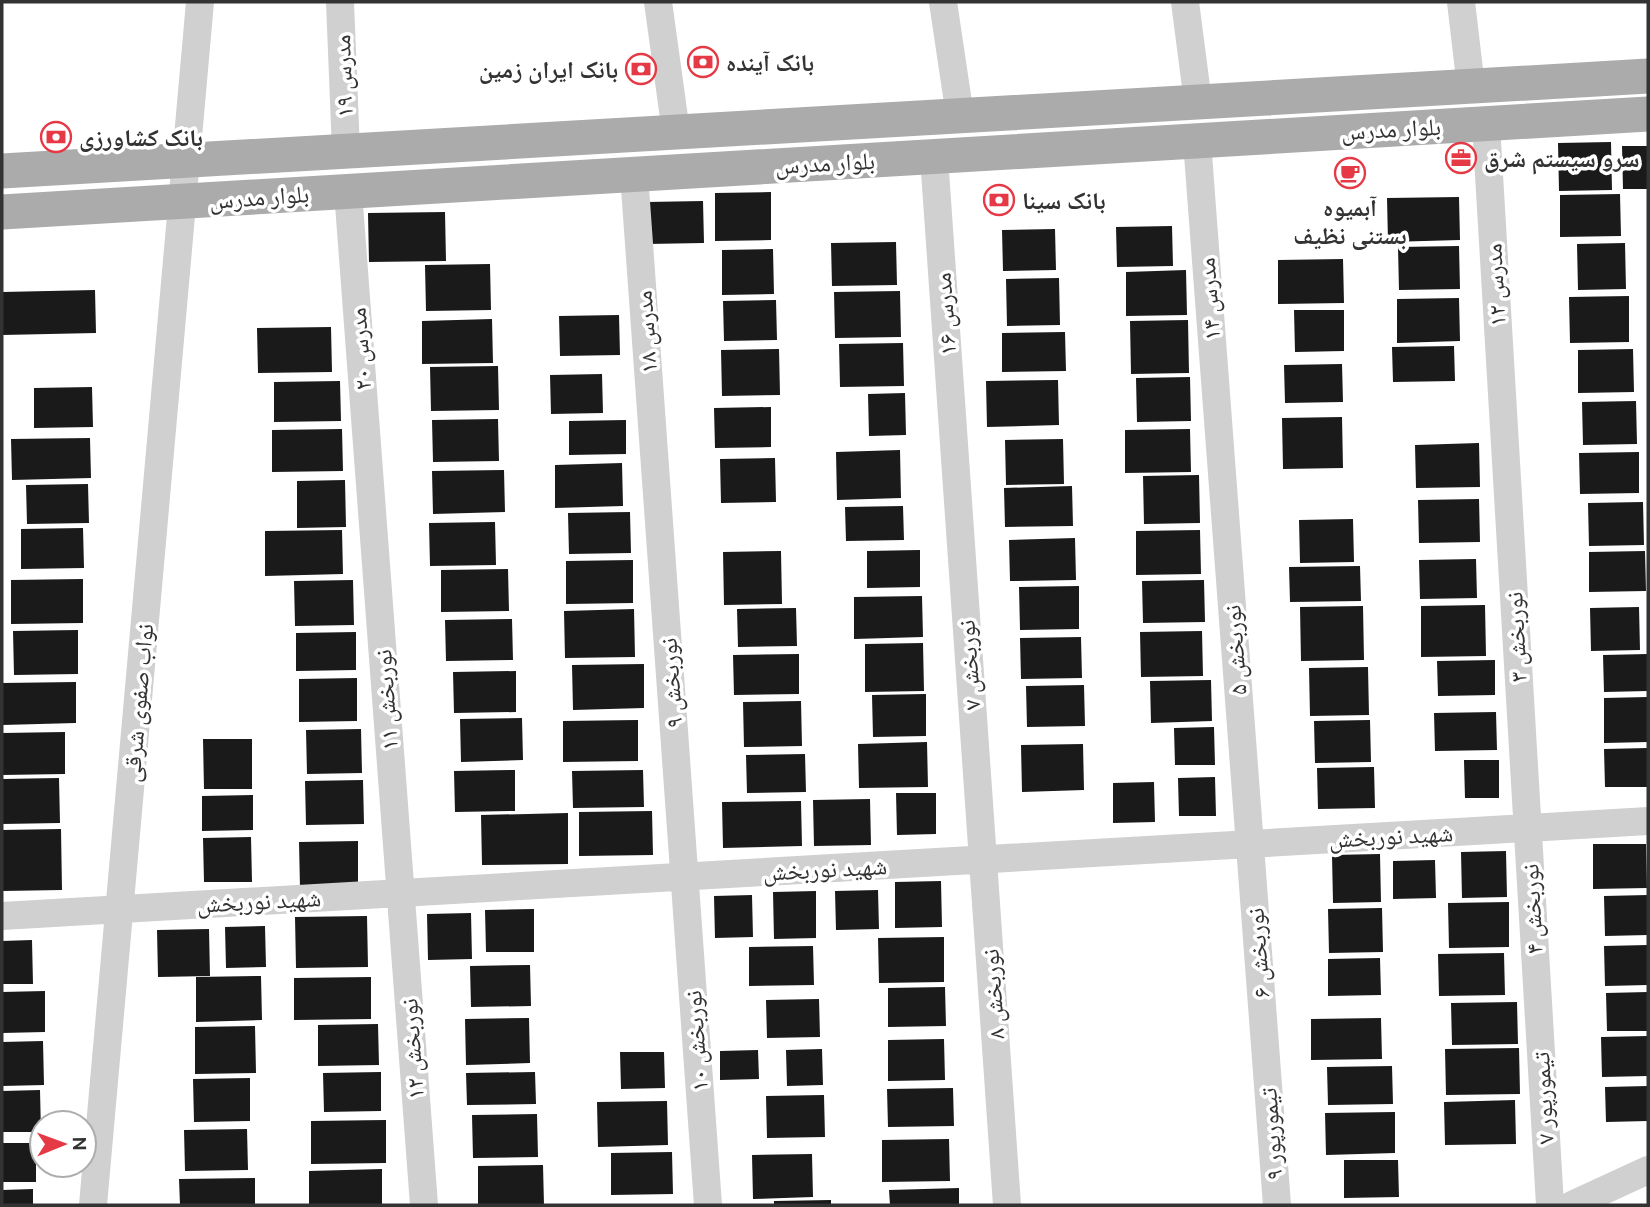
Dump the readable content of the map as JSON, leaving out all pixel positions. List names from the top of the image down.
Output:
{
  "streets": {
    "main road": ["بلوار مدرس"],
    "street": [
      "مدرس ۱۹",
      "مدرس ۱۲",
      "مدرس ۱۴",
      "مدرس ۱۶",
      "مدرس ۱۸",
      "مدرس ۲۰",
      "نوربخش ۳",
      "نوربخش ۵",
      "نوربخش ۷",
      "نوربخش ۹",
      "نوربخش ۱۱",
      "نواب صفوی شرقی",
      "شهید نوربخش",
      "نوربخش ۴",
      "نوربخش ۶",
      "نوربخش ۸",
      "نوربخش ۱۰",
      "نوربخش ۱۲",
      "تیمورپور ۷",
      "تیمورپور ۹"
    ]
  },
  "crossings": [
    ["مدرس ۱۹", "بلوار مدرس"],
    ["بلوار مدرس", "مدرس ۱۲"],
    ["بلوار مدرس", "مدرس ۱۴"],
    ["بلوار مدرس", "مدرس ۱۶"],
    ["بلوار مدرس", "مدرس ۱۸"],
    ["بلوار مدرس", "مدرس ۲۰"],
    ["بلوار مدرس", "نواب صفوی شرقی"],
    ["مدرس ۱۲", "نوربخش ۳"],
    ["مدرس ۱۴", "نوربخش ۵"],
    ["مدرس ۱۶", "نوربخش ۷"],
    ["مدرس ۱۸", "نوربخش ۹"],
    ["مدرس ۲۰", "نوربخش ۱۱"],
    ["نوربخش ۳", "شهید نوربخش"],
    ["نوربخش ۳", "نوربخش ۴"],
    ["نوربخش ۵", "شهید نوربخش"],
    ["نوربخش ۵", "نوربخش ۶"],
    ["نوربخش ۷", "شهید نوربخش"],
    ["نوربخش ۷", "نوربخش ۸"],
    ["نوربخش ۹", "شهید نوربخش"],
    ["نوربخش ۹", "نوربخش ۱۰"],
    ["نوربخش ۱۱", "شهید نوربخش"],
    ["نوربخش ۱۱", "نوربخش ۱۲"],
    ["نواب صفوی شرقی", "شهید نوربخش"],
    ["شهید نوربخش", "نوربخش ۴"],
    ["شهید نوربخش", "نوربخش ۶"],
    ["شهید نوربخش", "نوربخش ۸"],
    ["شهید نوربخش", "نوربخش ۱۰"],
    ["شهید نوربخش", "نوربخش ۱۲"],
    ["نوربخش ۴", "تیمورپور ۷"],
    ["نوربخش ۶", "تیمورپور ۹"]
  ],
  "places": {
    "bank": [
      "بانک آینده",
      "بانک ایران زمین",
      "بانک کشاورزی",
      "بانک سینا"
    ],
    "office": ["سرو سیستم شرق"],
    "cafe": ["آبمیوه بستنی نظیف"]
  },
  "north": "right"
}
